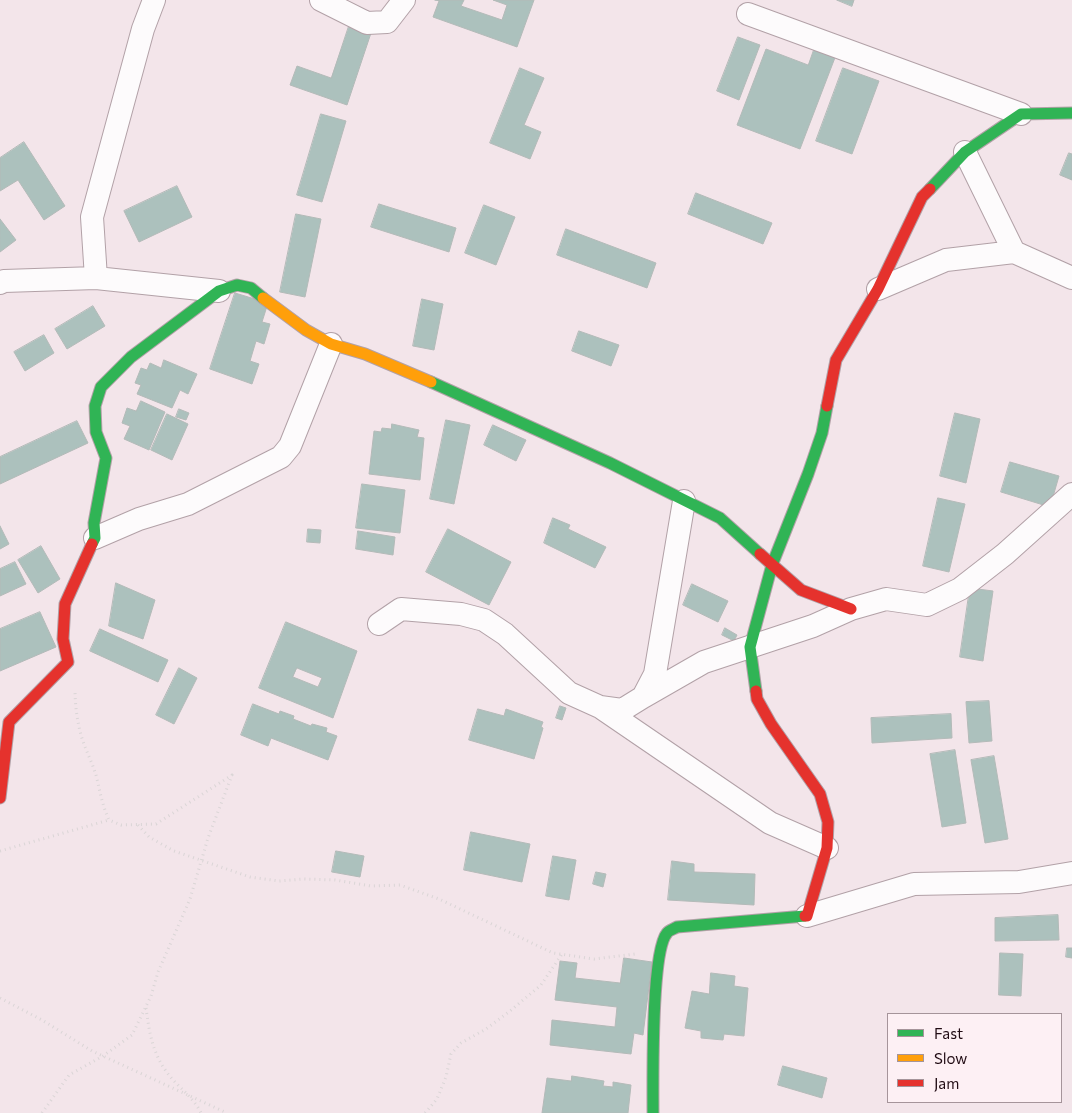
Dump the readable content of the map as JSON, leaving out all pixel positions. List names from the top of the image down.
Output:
{
  "legend": ["Fast", "Slow", "Jam"]
}
